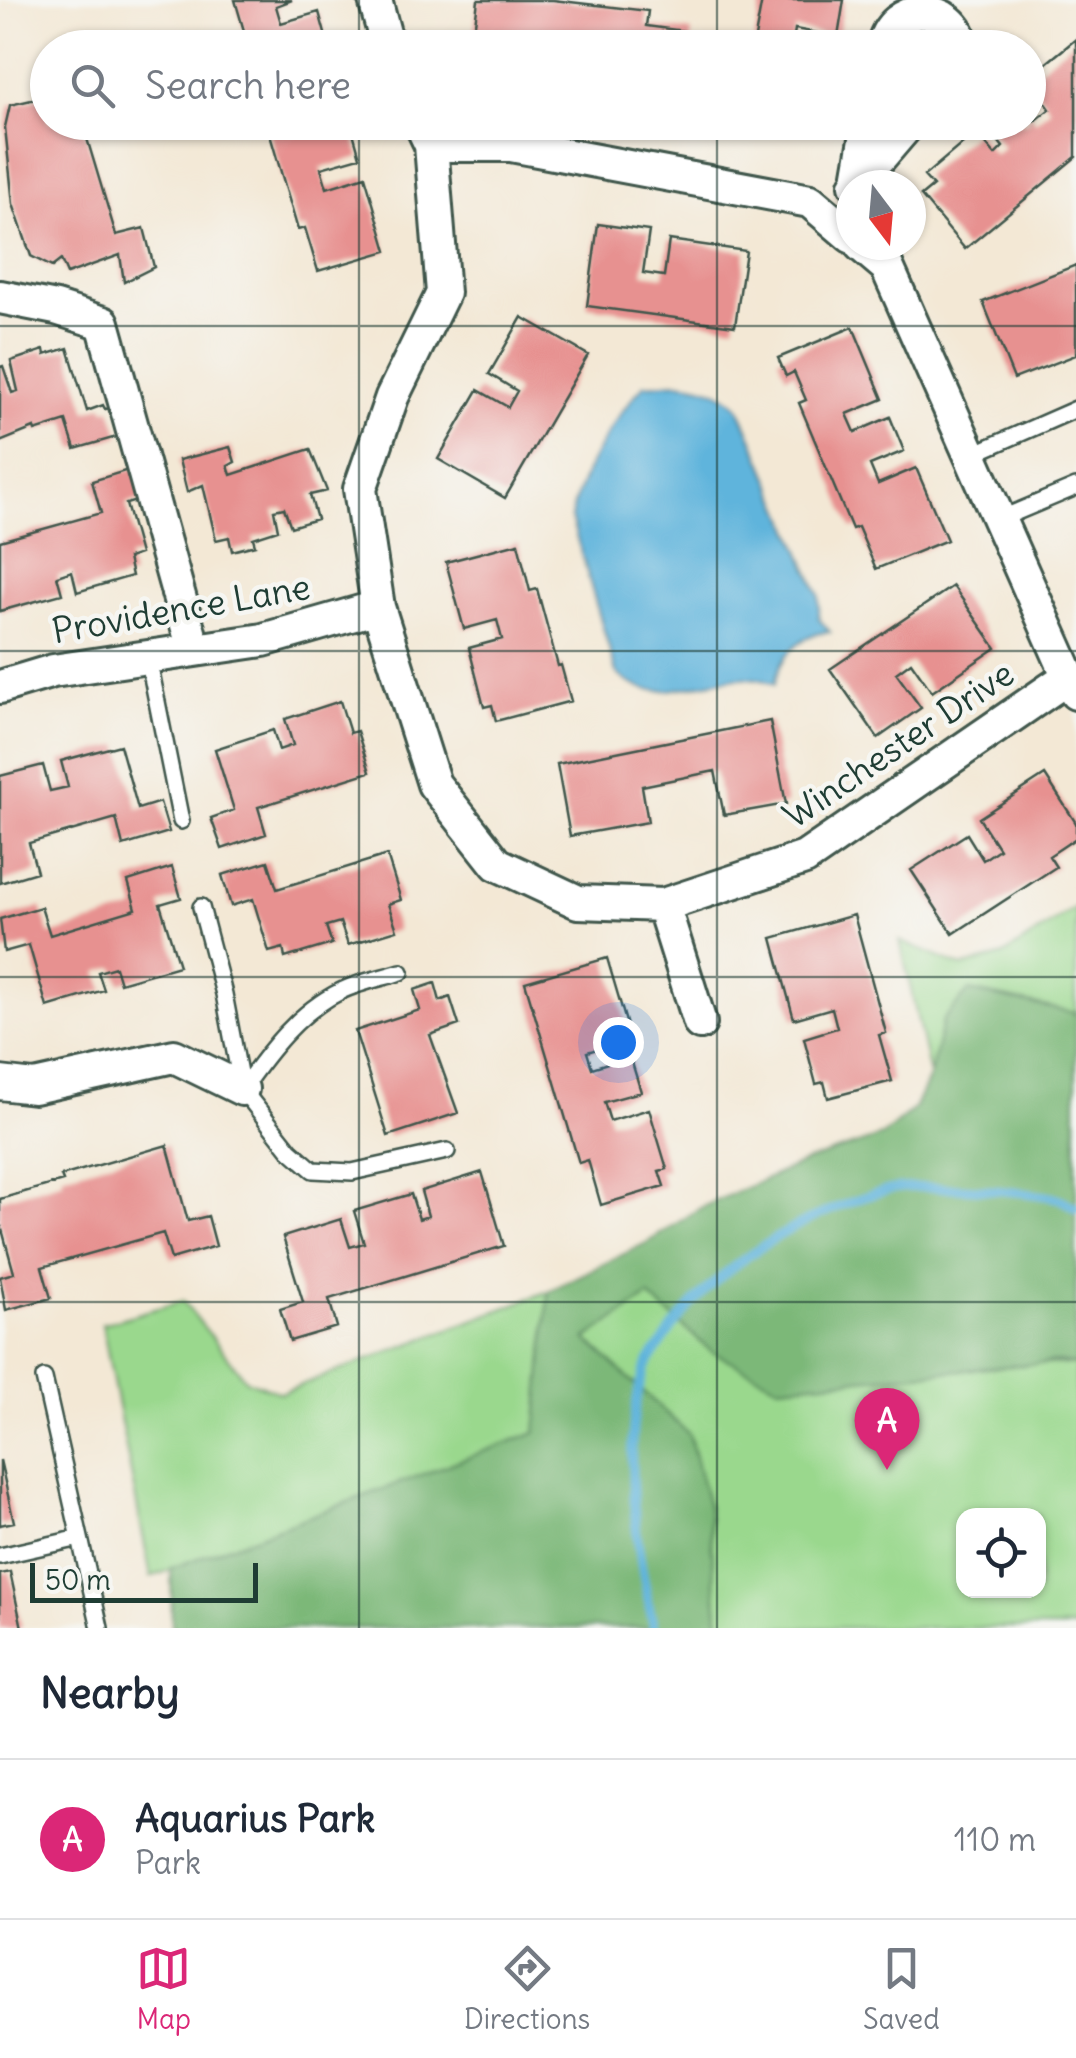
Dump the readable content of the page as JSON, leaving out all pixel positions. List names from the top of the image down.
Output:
{
  "streets": {
    "street": ["Providence Lane", "Winchester Drive"]
  },
  "crossings": [
    ["Providence Lane", "Winchester Drive"]
  ],
  "scale_bar": "50 m",
  "north": "bottom",
  "page": {
    "search": "Search here",
    "pins": "A",
    "scale": "50 m",
    "heading": "Nearby",
    "list": [
      {
        "mark": "A",
        "name": "Aquarius Park",
        "note": "Park",
        "value": "110 m"
      }
    ],
    "nav": ["Map", "Directions", "Saved"]
  }
}
